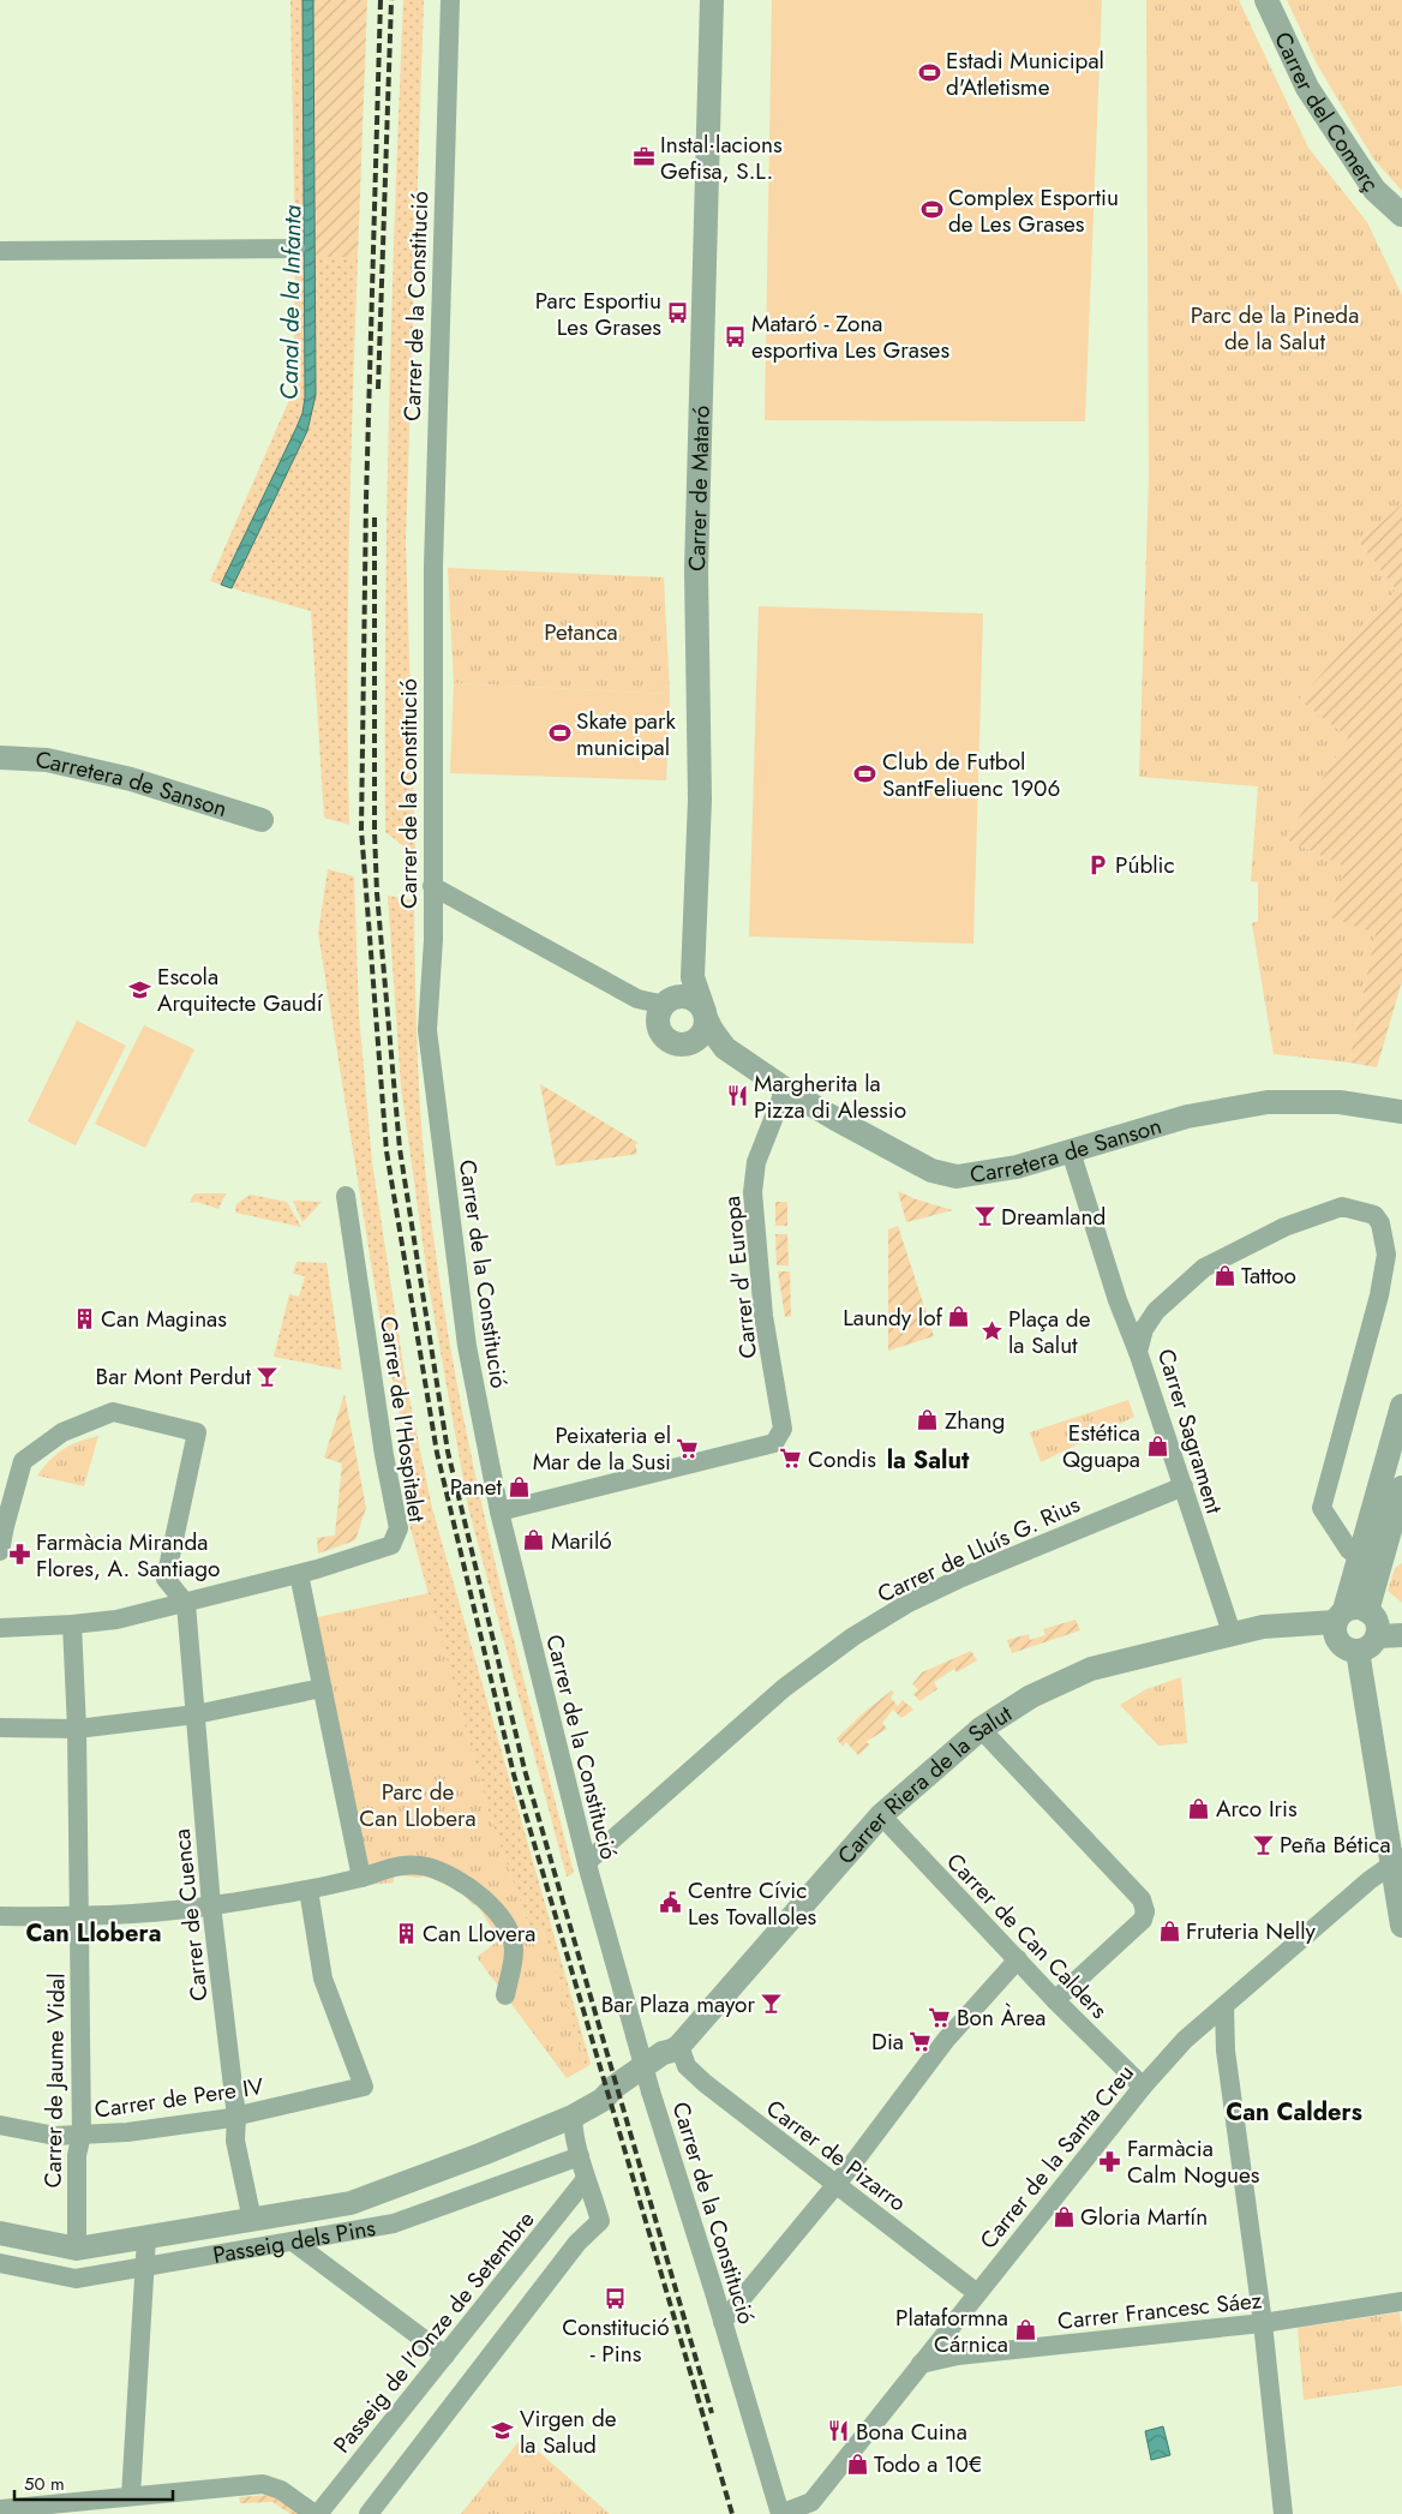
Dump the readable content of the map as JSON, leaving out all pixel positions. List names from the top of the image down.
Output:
{
  "streets": {
    "street": [
      "Carrer del Comerç",
      "Carrer de la Constitució",
      "Carrer de Mataró",
      "Carretera de Sanson",
      "Carrer d' Europa",
      "Carrer de l'Hospitalet",
      "Carrer Sagrament",
      "Carrer de Lluís G. Rius",
      "Carrer Riera de la Salut",
      "Carrer de Cuenca",
      "Carrer de Can Calders",
      "Carrer de Jaume Vidal",
      "Carrer de Pere IV",
      "Carrer de Pizarro",
      "Carrer de la Santa Creu",
      "Passeig dels Pins",
      "Carrer Francesc Sáez",
      "Passeig de l'Onze de Setembre"
    ]
  },
  "crossings": [
    ["Carrer de la Constitució", "Carrer d' Europa"],
    ["Carrer de la Constitució", "Carrer de Lluís G. Rius"],
    ["Carrer de la Constitució", "Carrer de la Santa Creu"],
    ["Carretera de Sanson", "Carrer d' Europa"],
    ["Carrer de l'Hospitalet", "Carrer de Cuenca"],
    ["Carrer de l'Hospitalet", "Carrer de Jaume Vidal"],
    ["Carrer Sagrament", "Carrer de Lluís G. Rius"],
    ["Carrer Sagrament", "Carrer Riera de la Salut"],
    ["Carrer Riera de la Salut", "Carrer de Can Calders"],
    ["Carrer Riera de la Salut", "Carrer de Pizarro"],
    ["Carrer Riera de la Salut", "Passeig dels Pins"],
    ["Carrer de Cuenca", "Carrer de Pere IV"],
    ["Carrer de Cuenca", "Passeig dels Pins"],
    ["Carrer de Can Calders", "Carrer de la Santa Creu"],
    ["Carrer de Jaume Vidal", "Carrer de Pere IV"],
    ["Carrer de Jaume Vidal", "Passeig dels Pins"],
    ["Carrer de Pizarro", "Carrer de la Santa Creu"],
    ["Carrer de la Santa Creu", "Carrer Francesc Sáez"]
  ],
  "districts": ["la Salut", "Can Llobera", "Can Calders"],
  "water": ["Canal de la Infanta"],
  "parks": ["Parc de la Pineda de la Salut", "Petanca", "Parc de Can Llobera"],
  "places": {
    "sports": [
      "Estadi Municipal d'Atletisme",
      "Complex Esportiu de Les Grases",
      "Skate park municipal",
      "Club de Futbol SantFeliuenc 1906"
    ],
    "office": ["Instal·lacions Gefisa, S.L."],
    "bus stop": ["Parc Esportiu Les Grases", "Mataró - Zona esportiva Les Grases", "Constitució - Pins"],
    "parking": ["Públic"],
    "school or university": ["Escola Arquitecte Gaudí", "Virgen de la Salud"],
    "restaurant": ["Margherita la Pizza di Alessio", "Bona Cuina"],
    "bar": [
      "Dreamland",
      "Bar Mont Perdut",
      "Peña Bética",
      "Bar Plaza mayor"
    ],
    "shop": [
      "Tattoo",
      "Laundy lof",
      "Zhang",
      "Estética Qguapa",
      "Panet",
      "Mariló",
      "Arco Iris",
      "Fruteria Nelly",
      "Gloria Martín",
      "Plataformna Cárnica",
      "Todo a 10€"
    ],
    "building": ["Can Maginas", "Can Llovera"],
    "place": ["Plaça de la Salut"],
    "supermarket": [
      "Peixateria el Mar de la Susi",
      "Condis",
      "Bon Àrea",
      "Dia"
    ],
    "pharmacy": ["Farmàcia Miranda Flores, A. Santiago", "Farmàcia Calm Nogues"],
    "public building": ["Centre Cívic Les Tovalloles"]
  },
  "scale_bar": "50 m"
}
